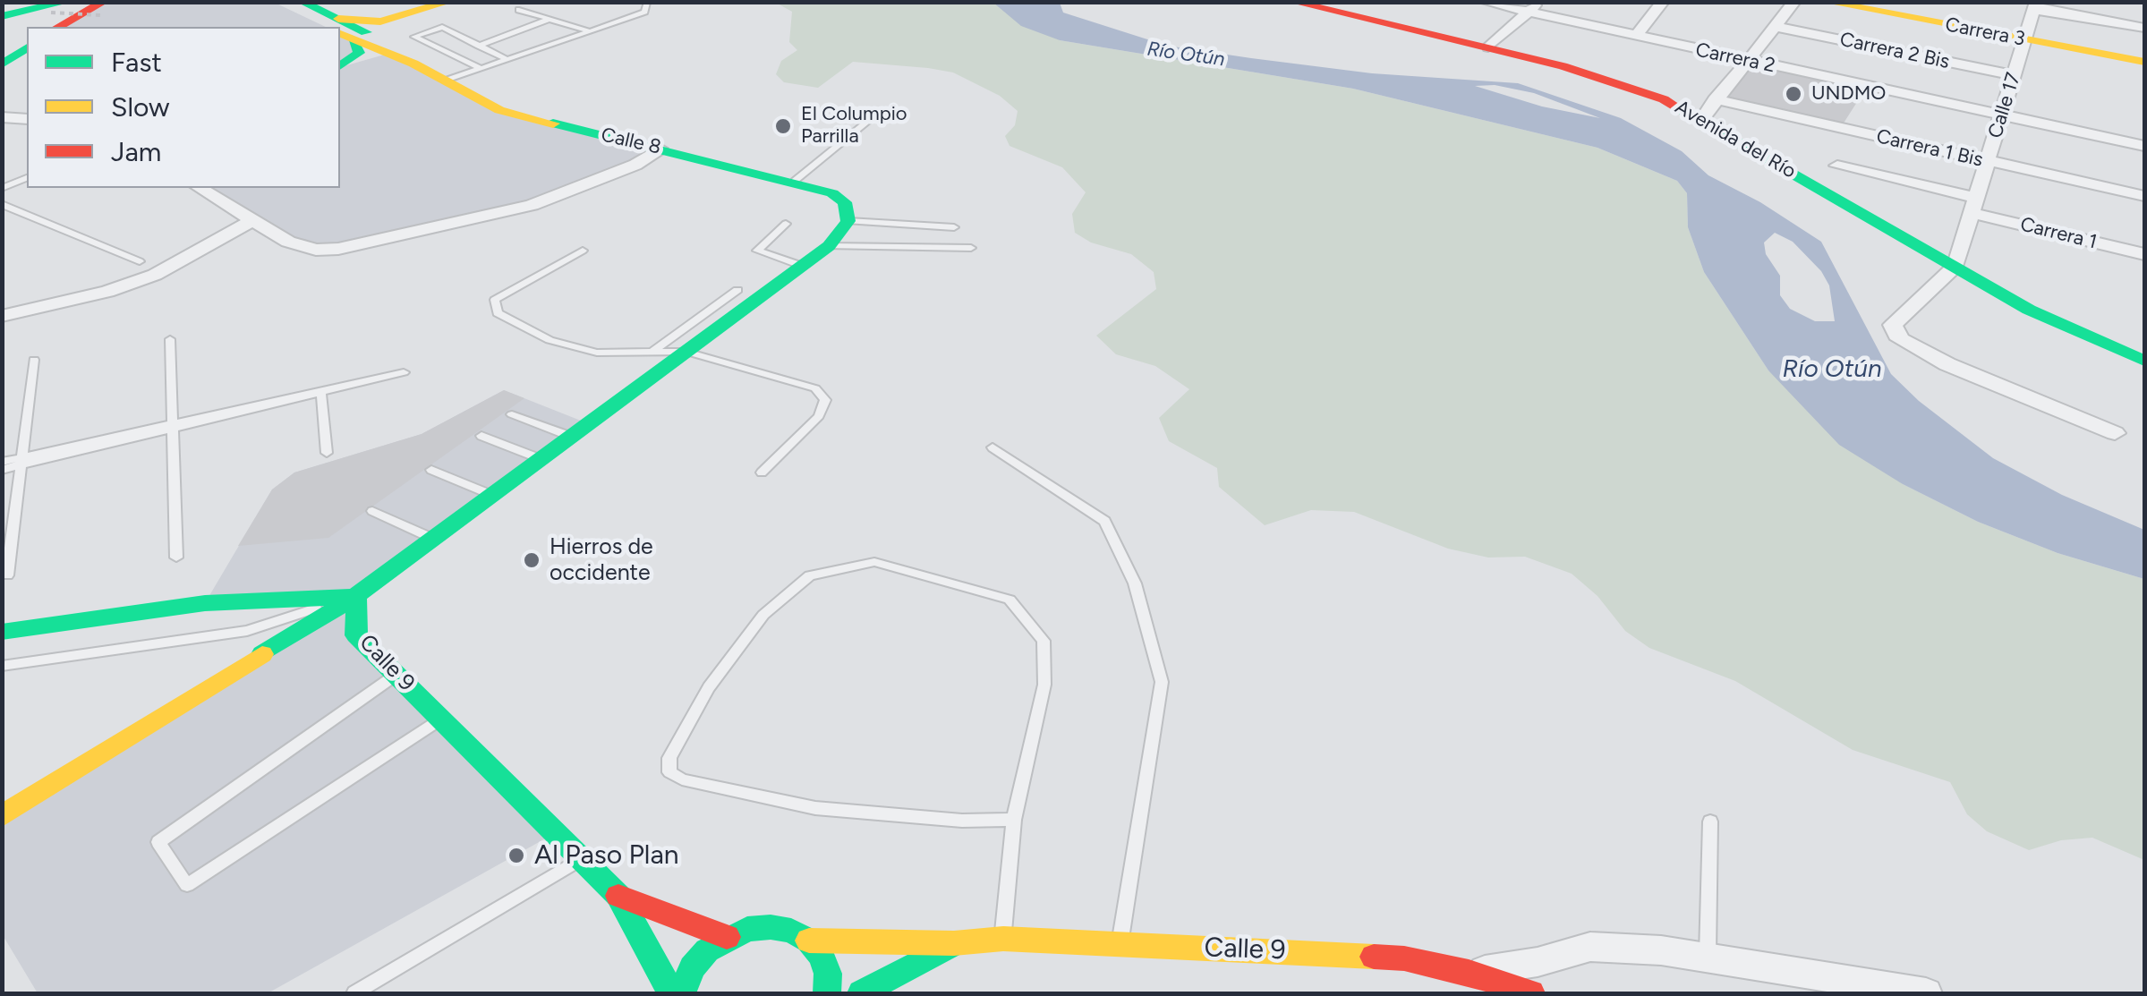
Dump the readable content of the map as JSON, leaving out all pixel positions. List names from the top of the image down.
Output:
{
  "streets": {
    "main road": [
      "Carrera 3",
      "Avenida del Río",
      "Calle 8",
      "Calle 9"
    ],
    "street": [
      "Carrera 2 Bis",
      "Carrera 2",
      "Calle 17",
      "Carrera 1 Bis",
      "Carrera 1"
    ]
  },
  "crossings": [
    ["Carrera 3", "Calle 17"],
    ["Carrera 2 Bis", "Calle 17"],
    ["Carrera 2", "Calle 17"],
    ["Calle 17", "Avenida del Río"],
    ["Calle 17", "Carrera 1 Bis"],
    ["Calle 17", "Carrera 1"]
  ],
  "water": ["Río Otún"],
  "places": [
    "UNDMO",
    "El Columpio Parrilla",
    "Hierros de occidente",
    "Al Paso Plan"
  ],
  "legend": ["Fast", "Slow", "Jam"]
}
